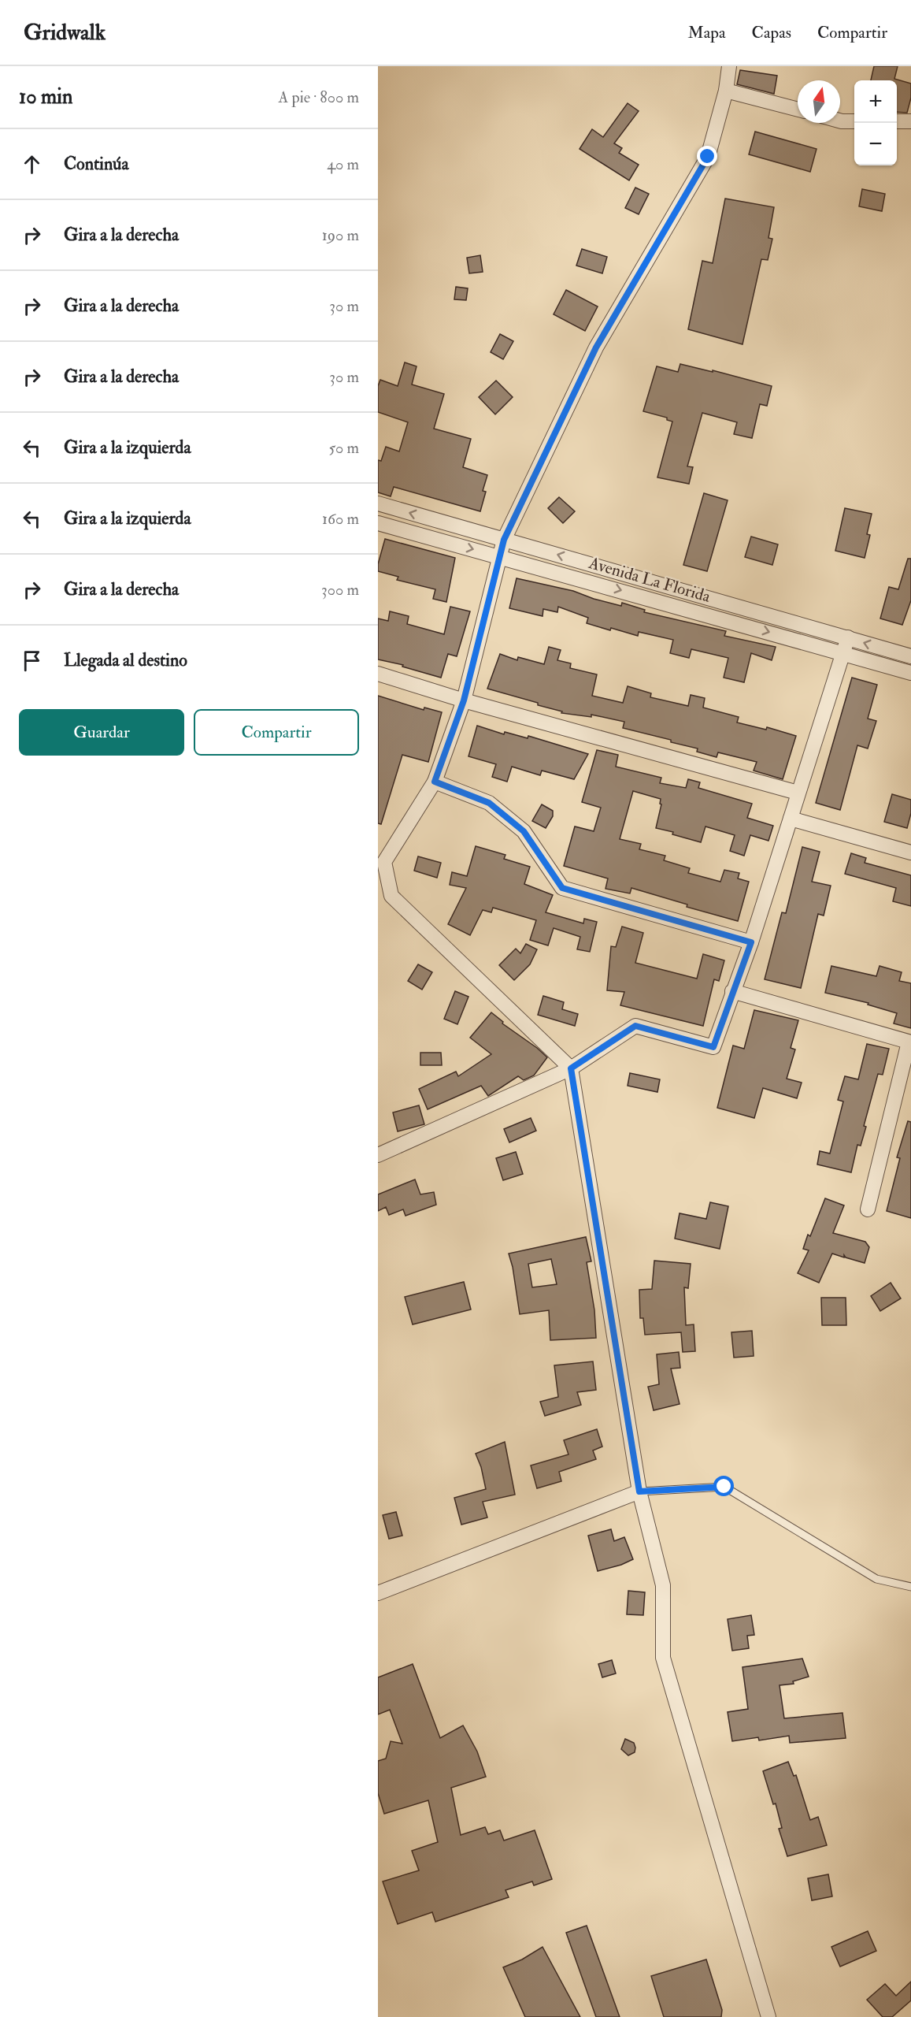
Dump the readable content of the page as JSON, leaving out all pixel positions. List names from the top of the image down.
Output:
{
  "streets": {
    "street": ["Avenida La Florida"]
  },
  "north": "top",
  "page": {
    "header": "Gridwalk",
    "nav": ["Mapa", "Capas", "Compartir"],
    "heading": ["10 min", "A pie · 800 m"],
    "map_buttons": ["+", "−"],
    "list": [
      ["Continúa", "40 m"],
      ["Gira a la derecha", "190 m"],
      ["Gira a la derecha", "30 m"],
      ["Gira a la derecha", "30 m"],
      ["Gira a la izquierda", "50 m"],
      ["Gira a la izquierda", "160 m"],
      ["Gira a la derecha", "300 m"],
      "Llegada al destino"
    ],
    "buttons": ["Guardar", "Compartir"]
  }
}
